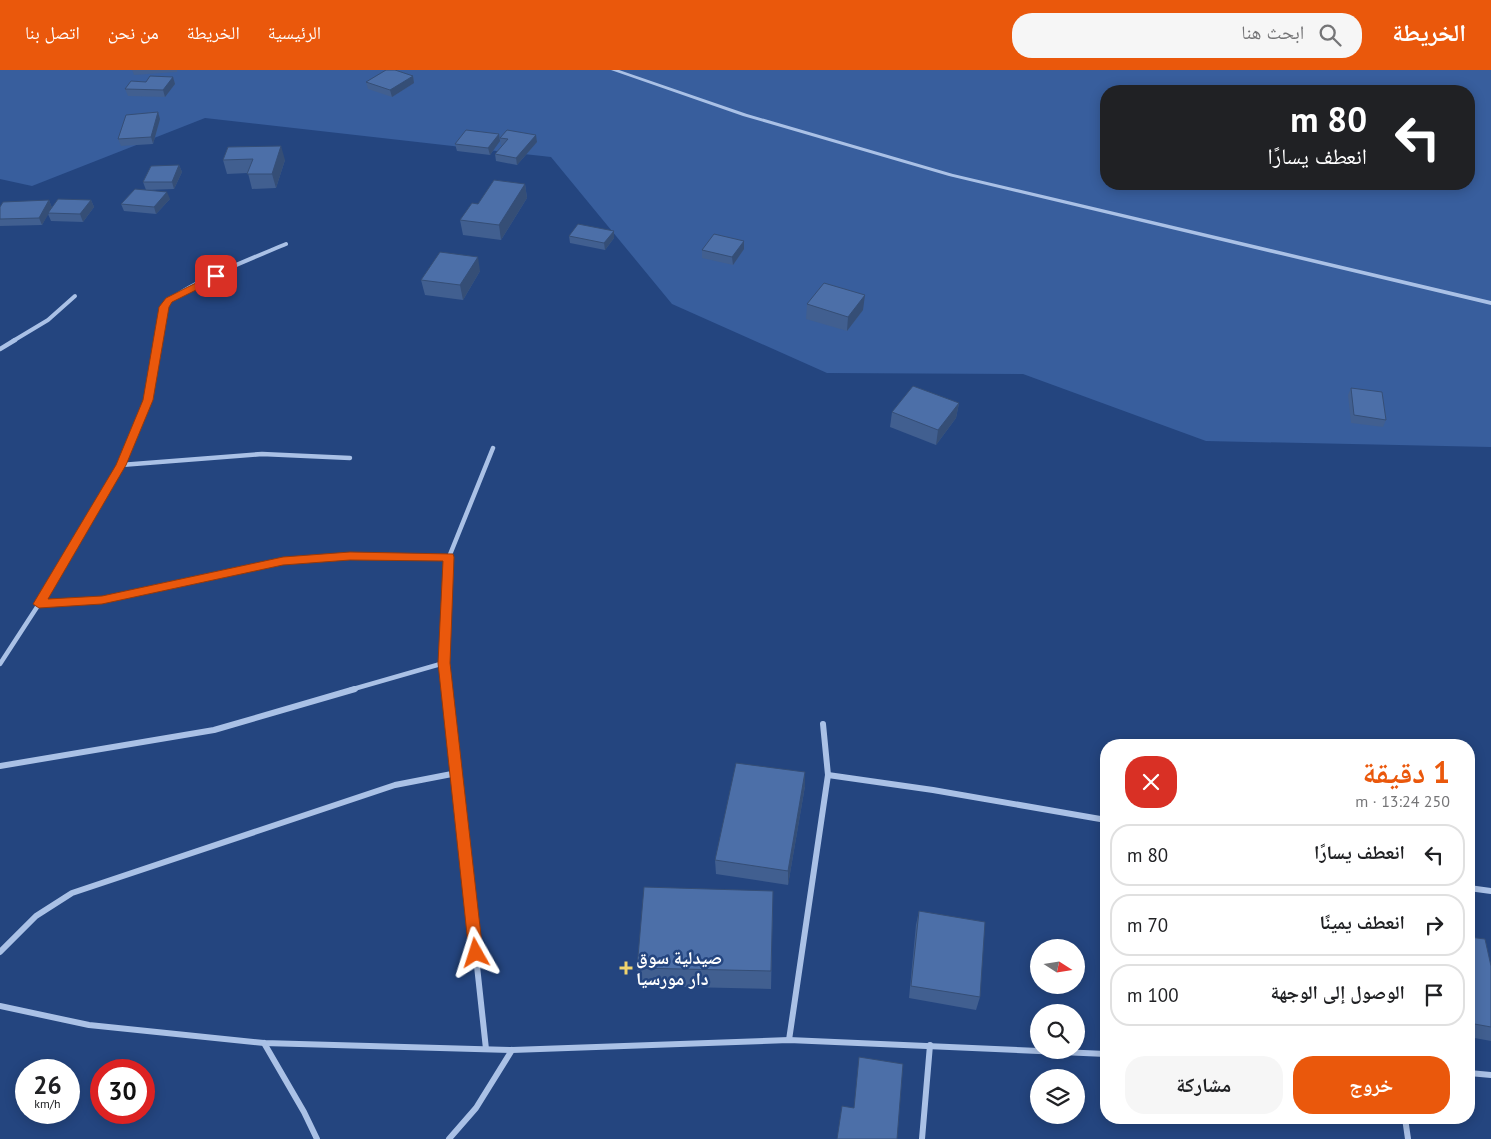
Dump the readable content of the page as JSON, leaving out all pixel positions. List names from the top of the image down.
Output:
{
  "places": {
    "health": ["صيدلية سوق دار مورسيا"]
  },
  "north": "right",
  "page": {
    "header": "الخريطة",
    "search": "ابحث هنا",
    "nav": [
      "الرئيسية",
      "الخريطة",
      "من نحن",
      "اتصل بنا"
    ],
    "turn": ["80 m", "انعطف يسارًا"],
    "heading": ["1 دقيقة", "250 m · 13:24"],
    "list": [
      {
        "name": "انعطف يسارًا",
        "value": "80 m"
      },
      {
        "name": "انعطف يمينًا",
        "value": "70 m"
      },
      {
        "name": "الوصول إلى الوجهة",
        "value": "100 m"
      }
    ],
    "buttons": ["خروج", "مشاركة"],
    "speed": "26 km/h",
    "limit": "30"
  }
}
